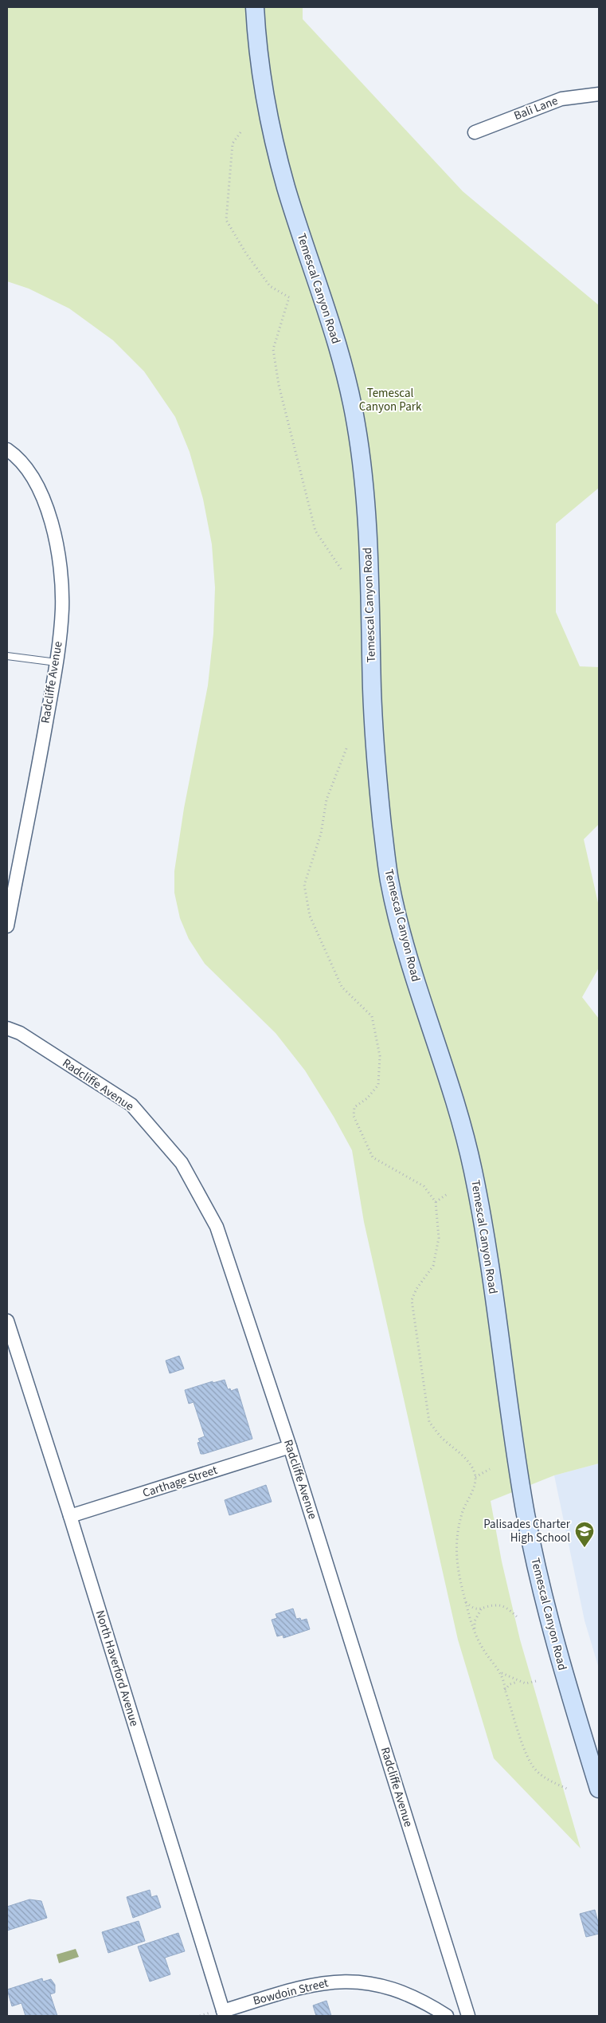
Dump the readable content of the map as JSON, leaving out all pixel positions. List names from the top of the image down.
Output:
{
  "streets": {
    "main road": ["Temescal Canyon Road"],
    "street": [
      "Bali Lane",
      "Radcliffe Avenue",
      "Carthage Street",
      "North Haverford Avenue",
      "Bowdoin Street"
    ]
  },
  "crossings": [
    ["Radcliffe Avenue", "Carthage Street"],
    ["Carthage Street", "North Haverford Avenue"],
    ["North Haverford Avenue", "Bowdoin Street"]
  ],
  "parks": ["Temescal Canyon Park"],
  "places": {
    "school or university": ["Palisades Charter High School"]
  }
}
